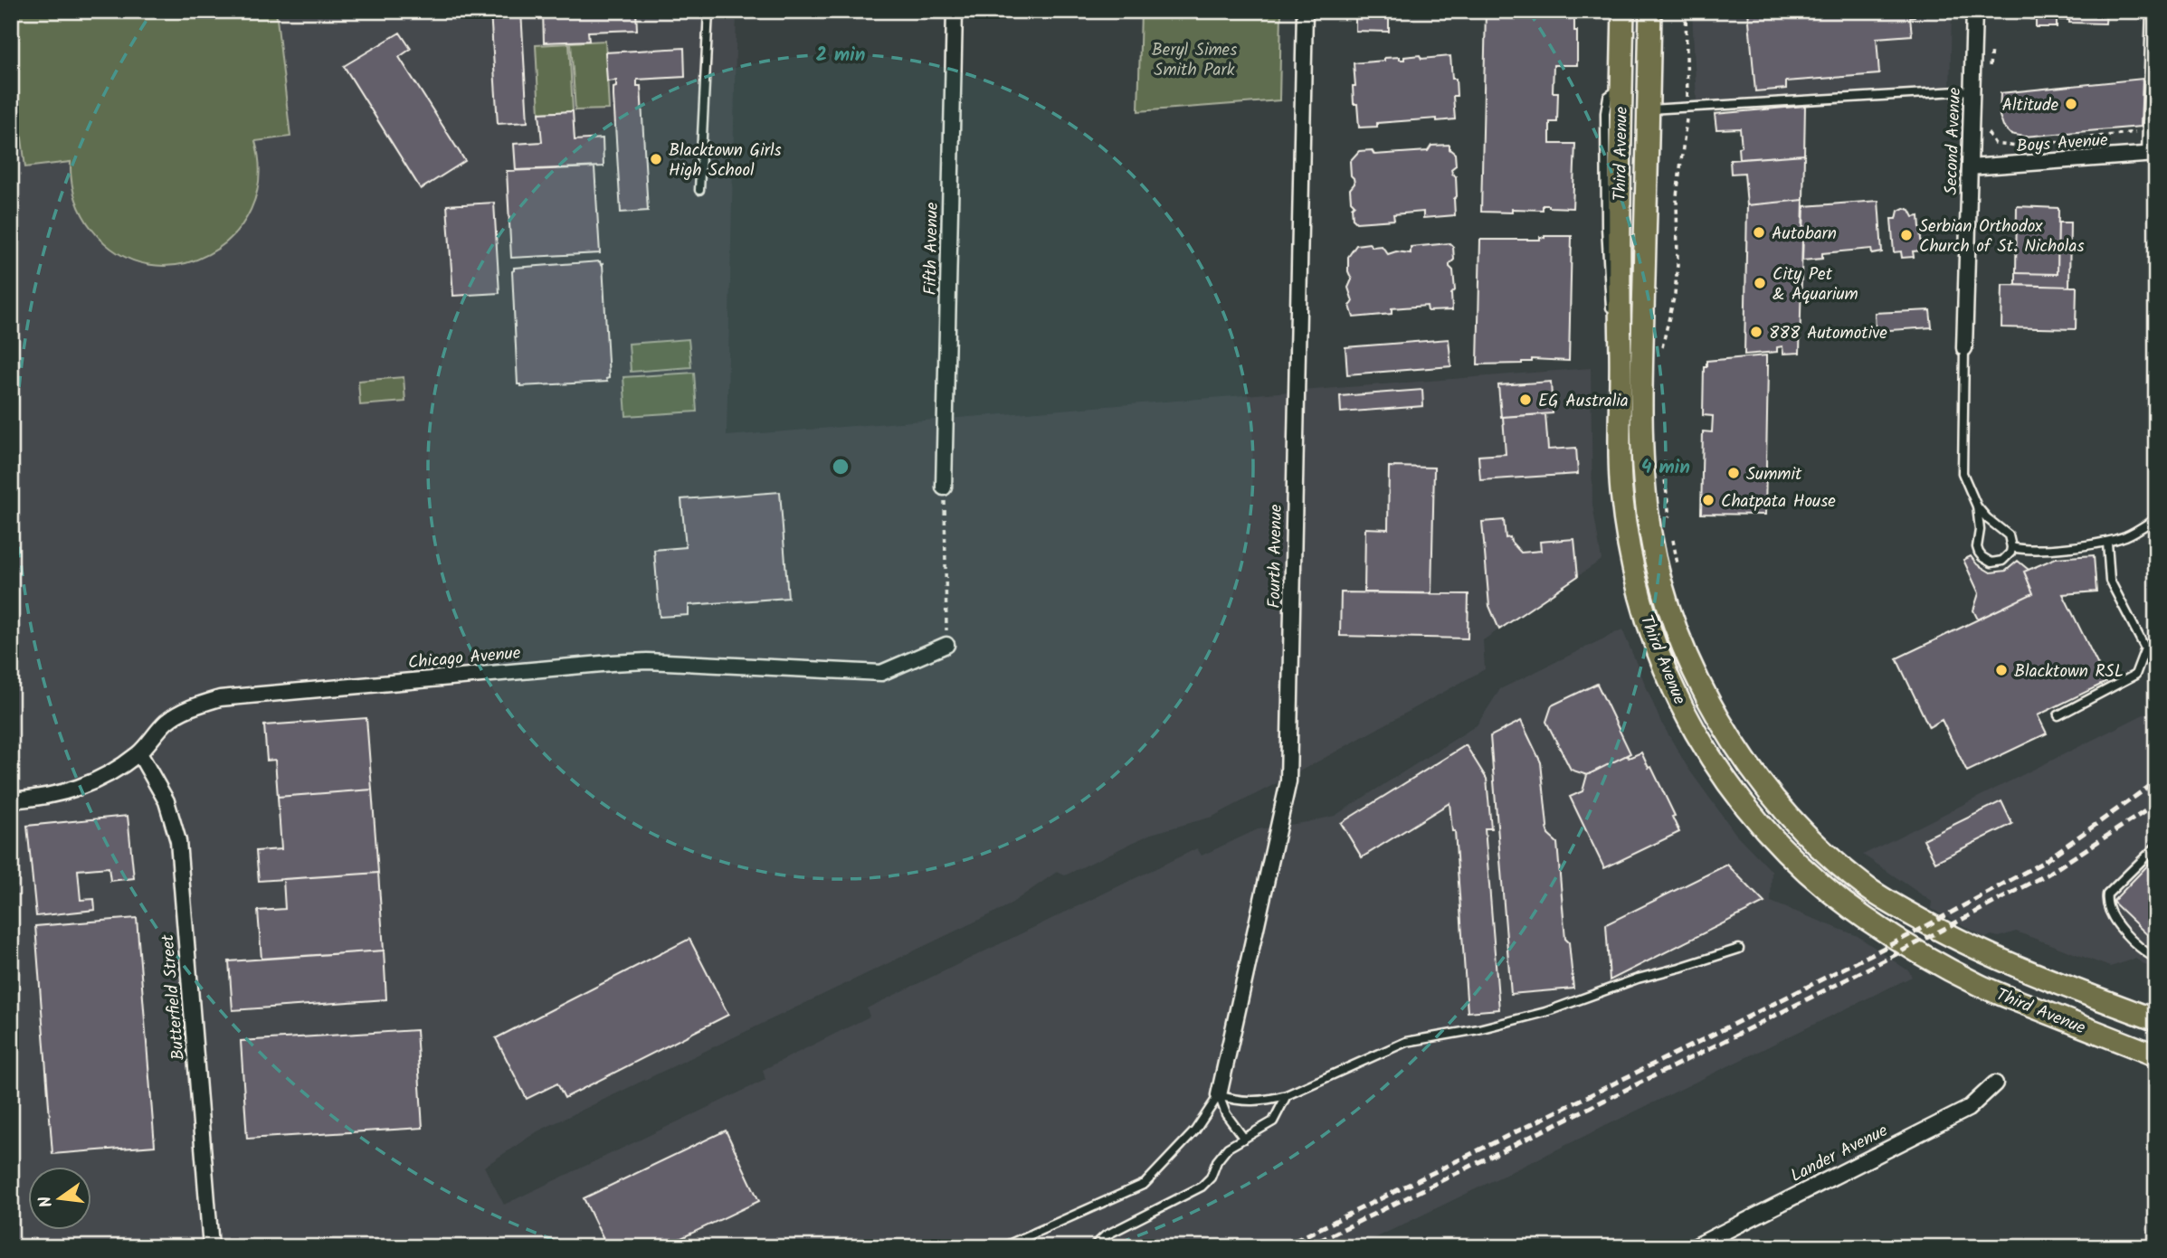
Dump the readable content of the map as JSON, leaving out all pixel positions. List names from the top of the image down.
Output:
{
  "streets": {
    "main road": ["Third Avenue"],
    "street": [
      "Second Avenue",
      "Boys Avenue",
      "Fifth Avenue",
      "Fourth Avenue",
      "Chicago Avenue",
      "Butterfield Street",
      "Lander Avenue"
    ]
  },
  "crossings": [
    ["Second Avenue", "Boys Avenue"],
    ["Chicago Avenue", "Butterfield Street"]
  ],
  "parks": ["Beryl Simes Smith Park"],
  "places": [
    "Altitude",
    "Blacktown Girls High School",
    "Autobarn",
    "Serbian Orthodox Church of St. Nicholas",
    "City Pet & Aquarium",
    "888 Automotive",
    "EG Australia",
    "Summit",
    "Chatpata House",
    "Blacktown RSL"
  ],
  "north": "left",
  "rings": ["2 min", "4 min"]
}
